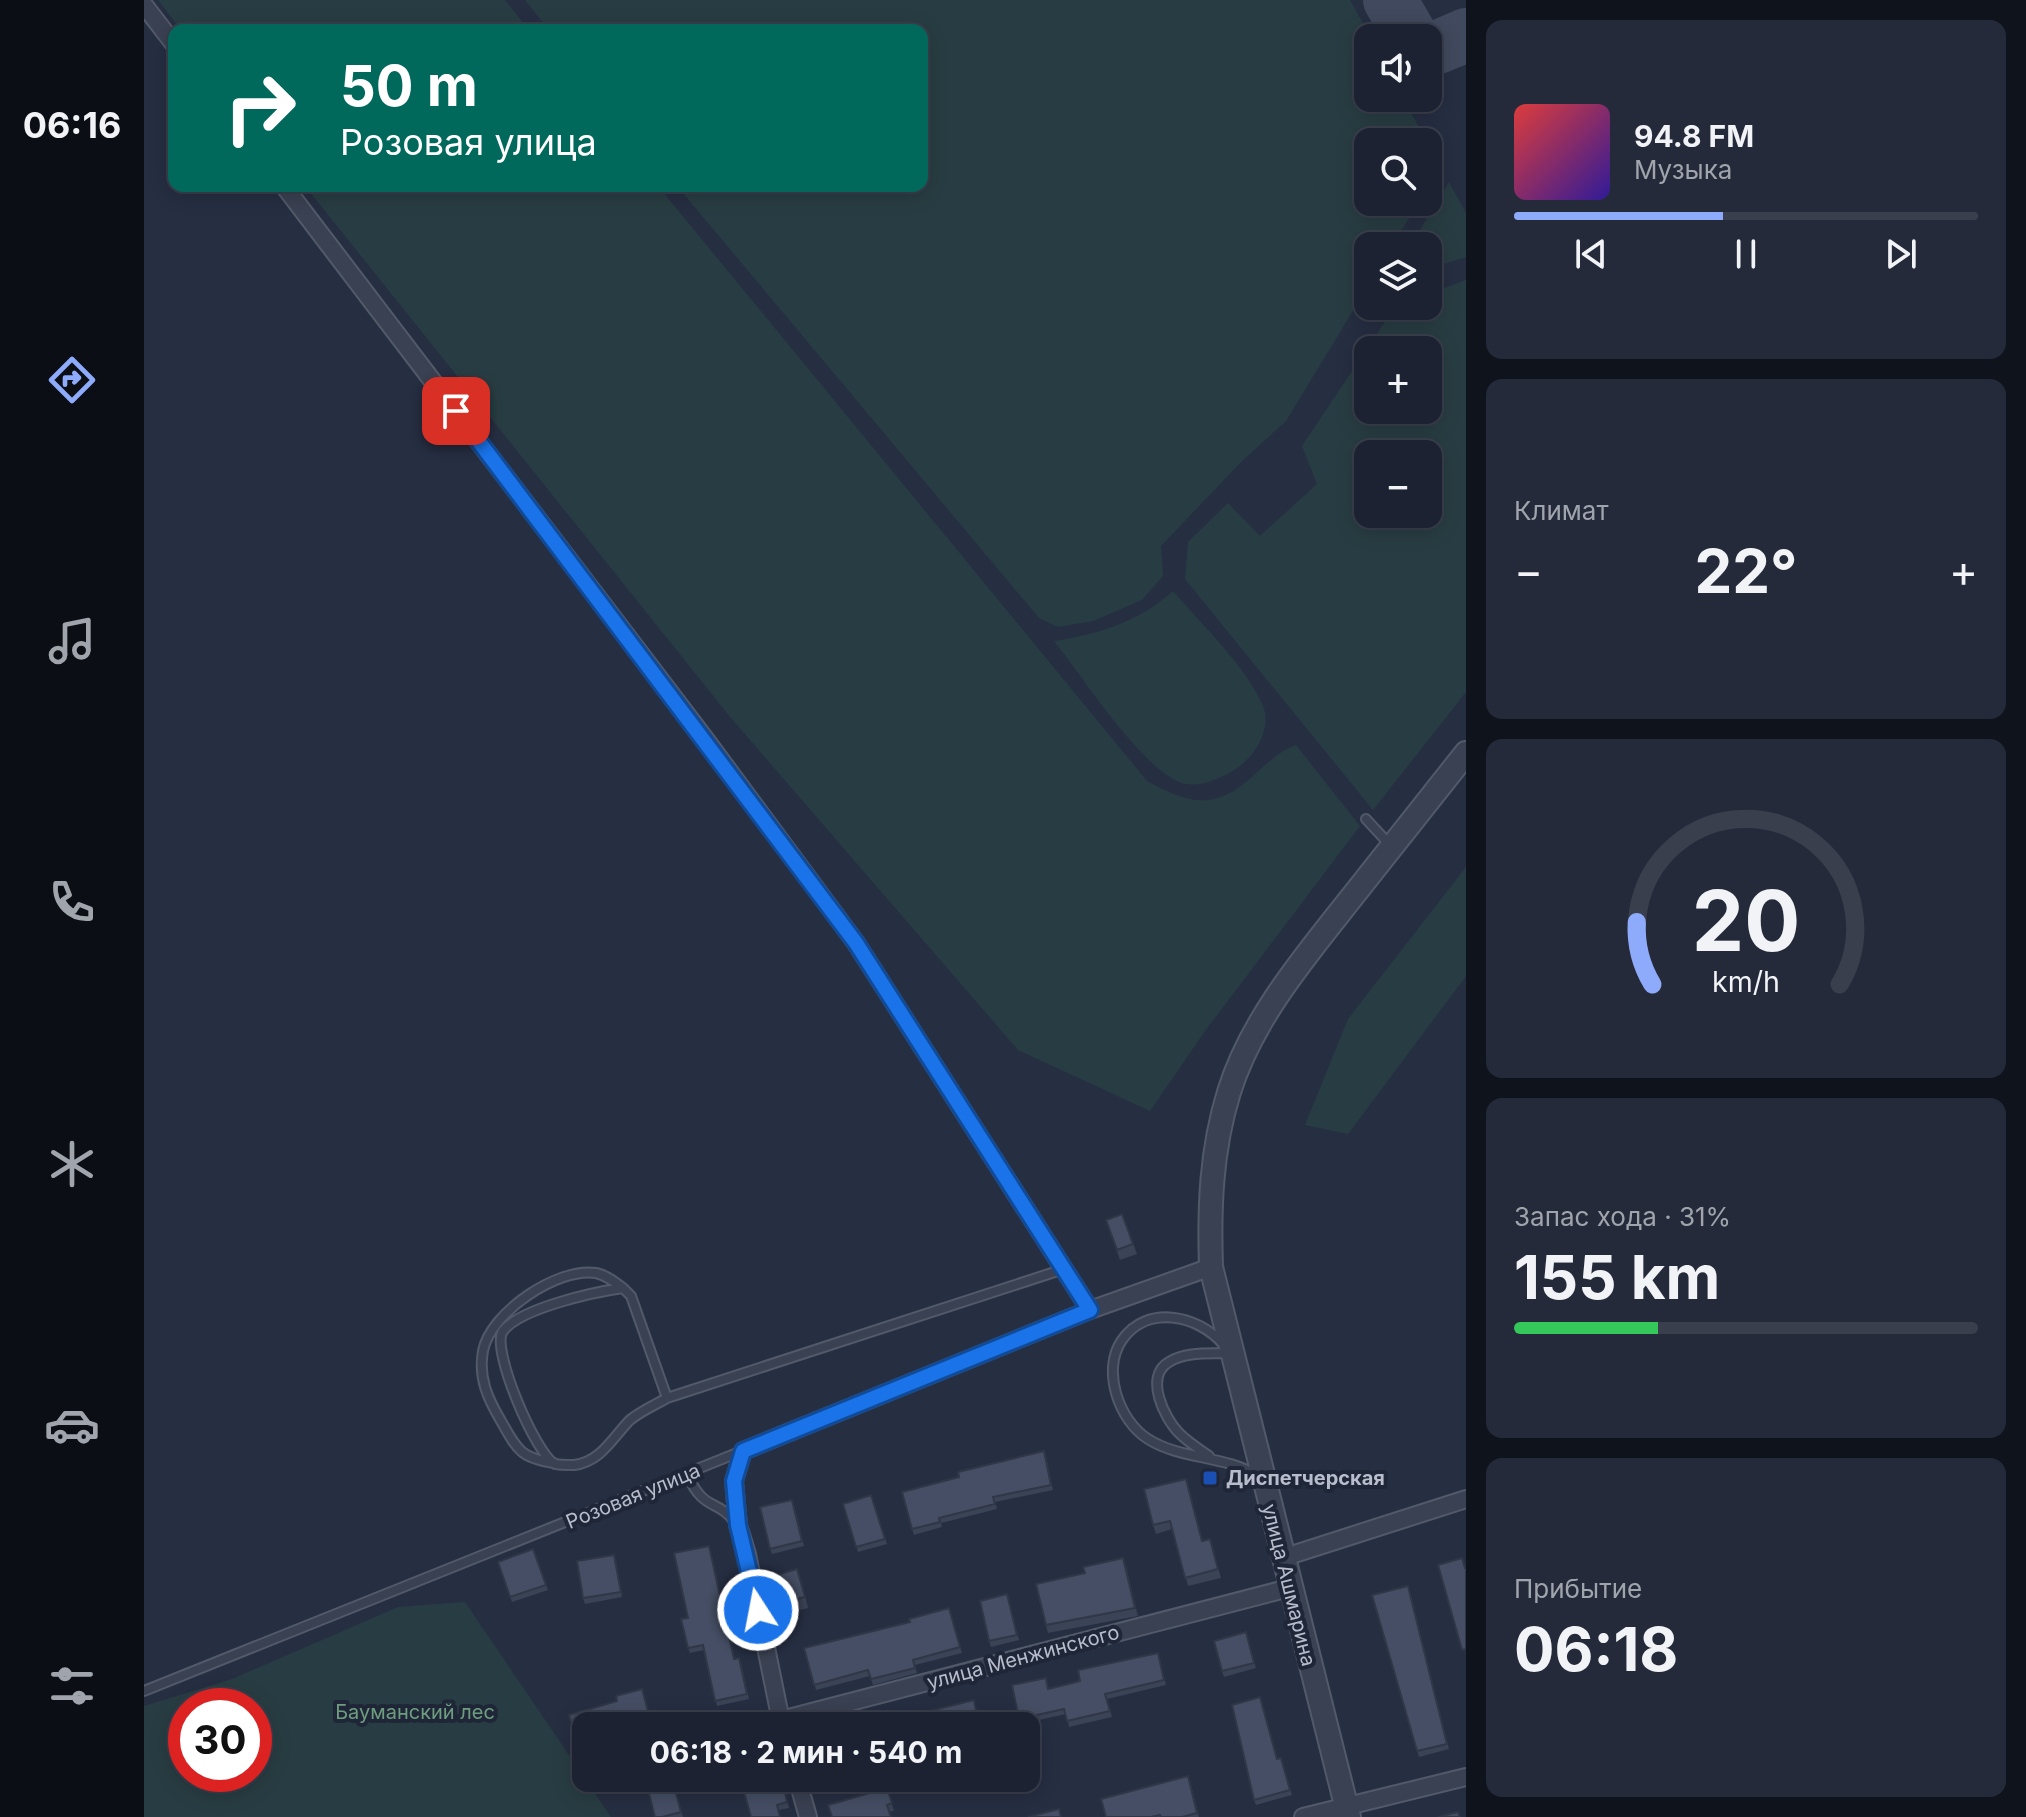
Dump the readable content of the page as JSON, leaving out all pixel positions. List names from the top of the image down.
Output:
{
  "streets": {
    "street": ["Розовая улица", "улица Ашмарина", "улица Менжинского"]
  },
  "crossings": [
    ["Розовая улица", "улица Ашмарина"],
    ["улица Ашмарина", "улица Менжинского"]
  ],
  "parks": ["Бауманский лес"],
  "places": {
    "transit": ["Диспетчерская"]
  },
  "page": {
    "tabs": "06:16",
    "map_buttons": ["+", "−"],
    "turn": ["50 m", "Розовая улица"],
    "song": ["94.8 FM", "Музыка"],
    "tile": [
      "Климат",
      ["Запас хода · 31%", "155 km"],
      ["Прибытие", "06:18"]
    ],
    "heat": ["−", "22°", "+"],
    "limit": "30",
    "trip": "06:18 · 2 мин · 540 m",
    "gauge": ["20", "km/h"]
  }
}
